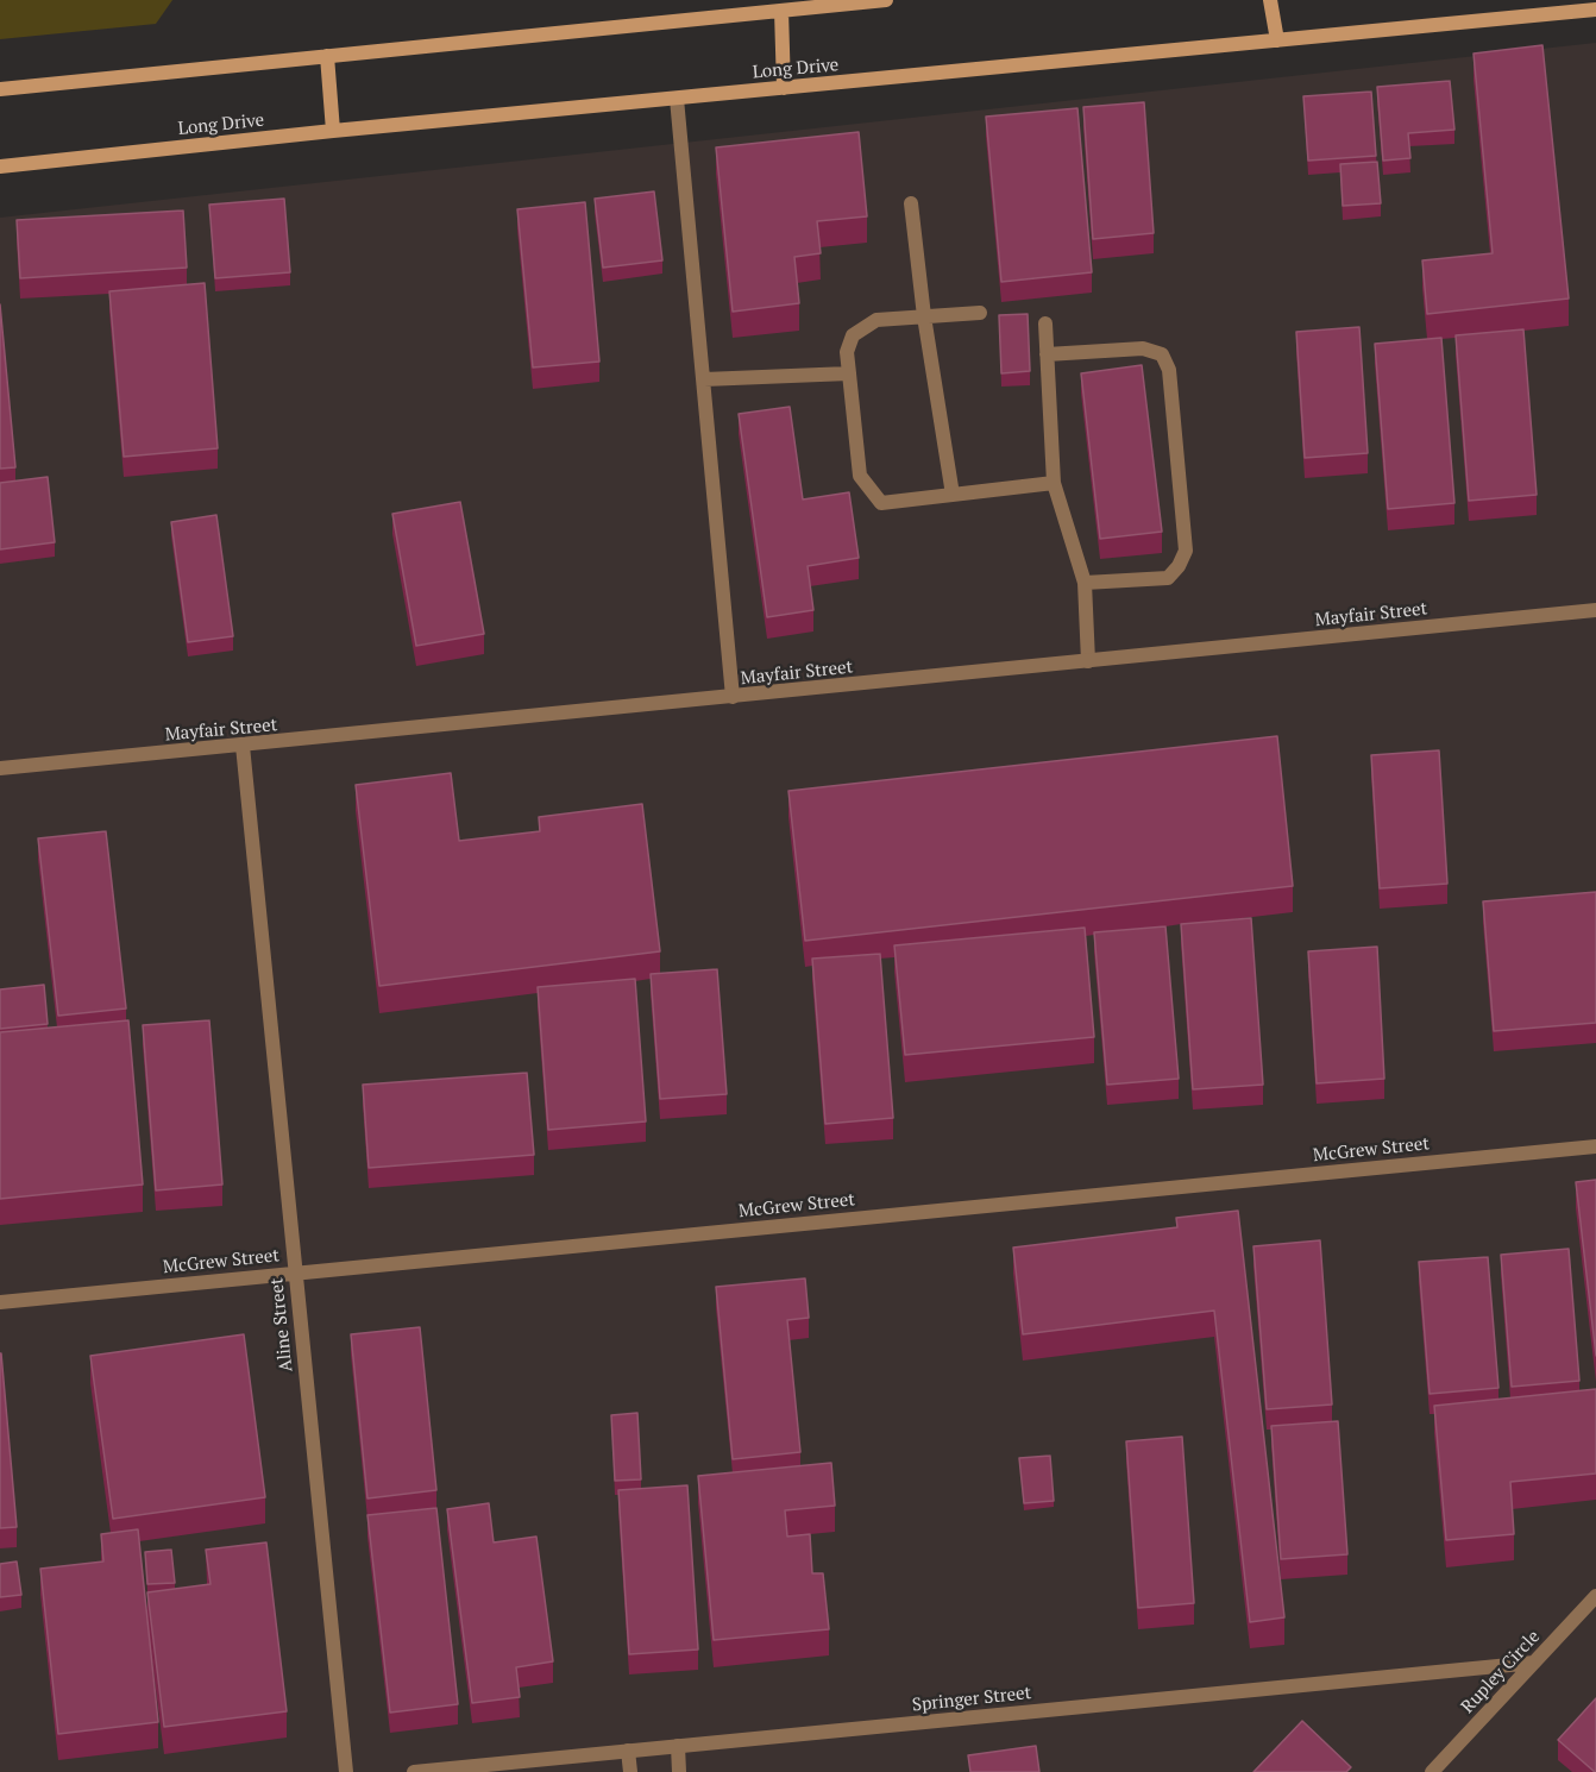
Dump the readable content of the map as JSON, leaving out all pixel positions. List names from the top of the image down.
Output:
{
  "streets": {
    "main road": ["Long Drive"],
    "street": [
      "Mayfair Street",
      "McGrew Street",
      "Aline Street",
      "Rupley Circle",
      "Springer Street"
    ]
  },
  "crossings": [
    ["Mayfair Street", "Aline Street"],
    ["McGrew Street", "Aline Street"],
    ["Rupley Circle", "Springer Street"]
  ]
}
